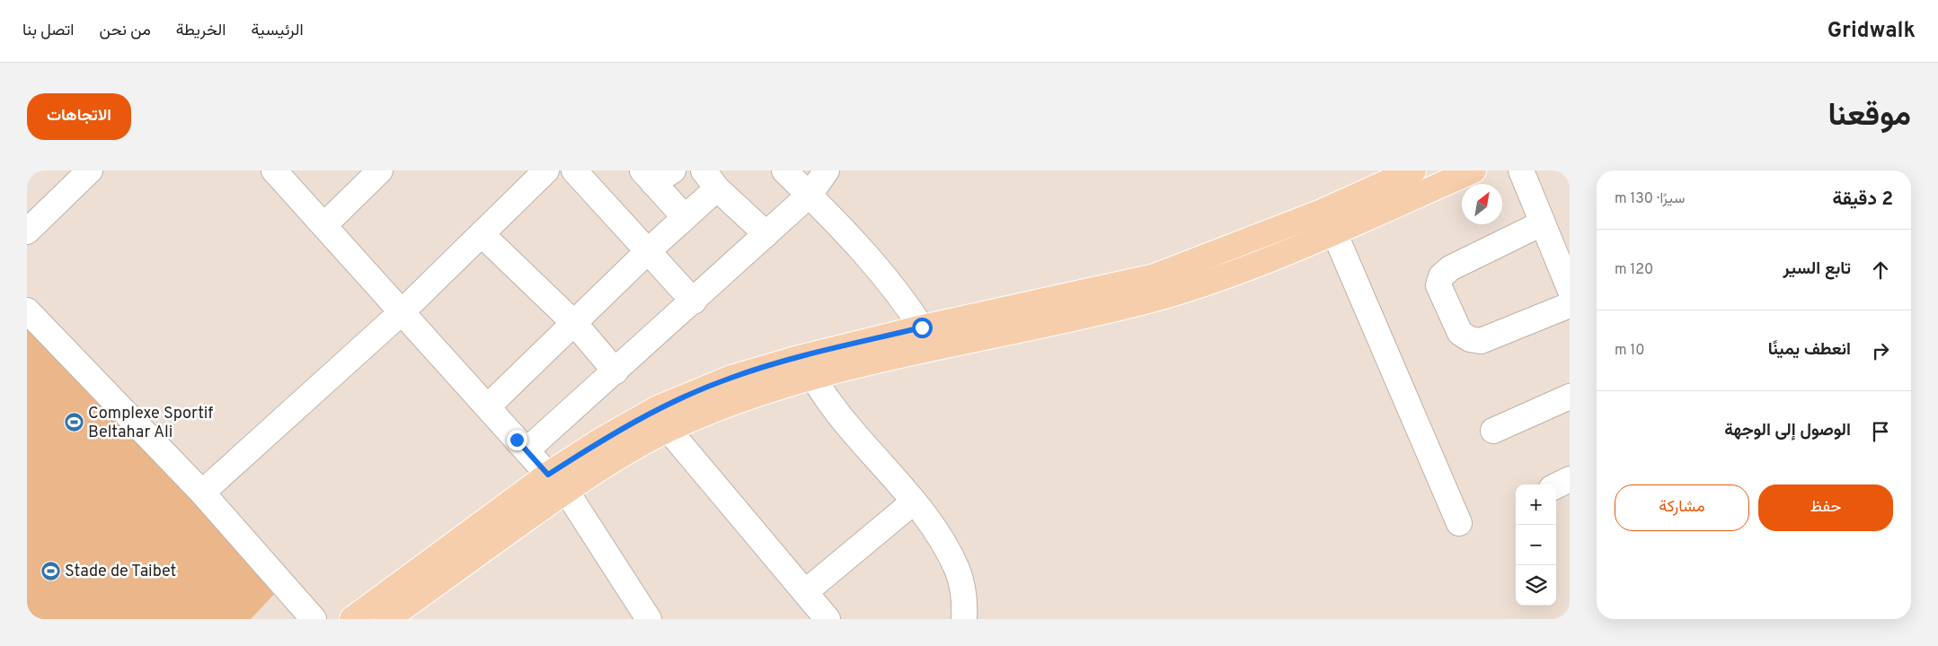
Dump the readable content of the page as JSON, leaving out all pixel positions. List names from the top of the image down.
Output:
{
  "places": {
    "sports": ["Complexe Sportif Beltahar Ali", "Stade de Taibet"]
  },
  "north": "top right",
  "page": {
    "header": "Gridwalk",
    "nav": [
      "الرئيسية",
      "الخريطة",
      "من نحن",
      "اتصل بنا"
    ],
    "title": "موقعنا",
    "buttons": [
      "الاتجاهات",
      ["حفظ", "مشاركة"]
    ],
    "heading": ["2 دقيقة", "سيرًا · 130 m"],
    "list": [
      ["تابع السير", "120 m"],
      ["انعطف يمينًا", "10 m"],
      "الوصول إلى الوجهة"
    ],
    "map_buttons": ["+", "−"]
  }
}
